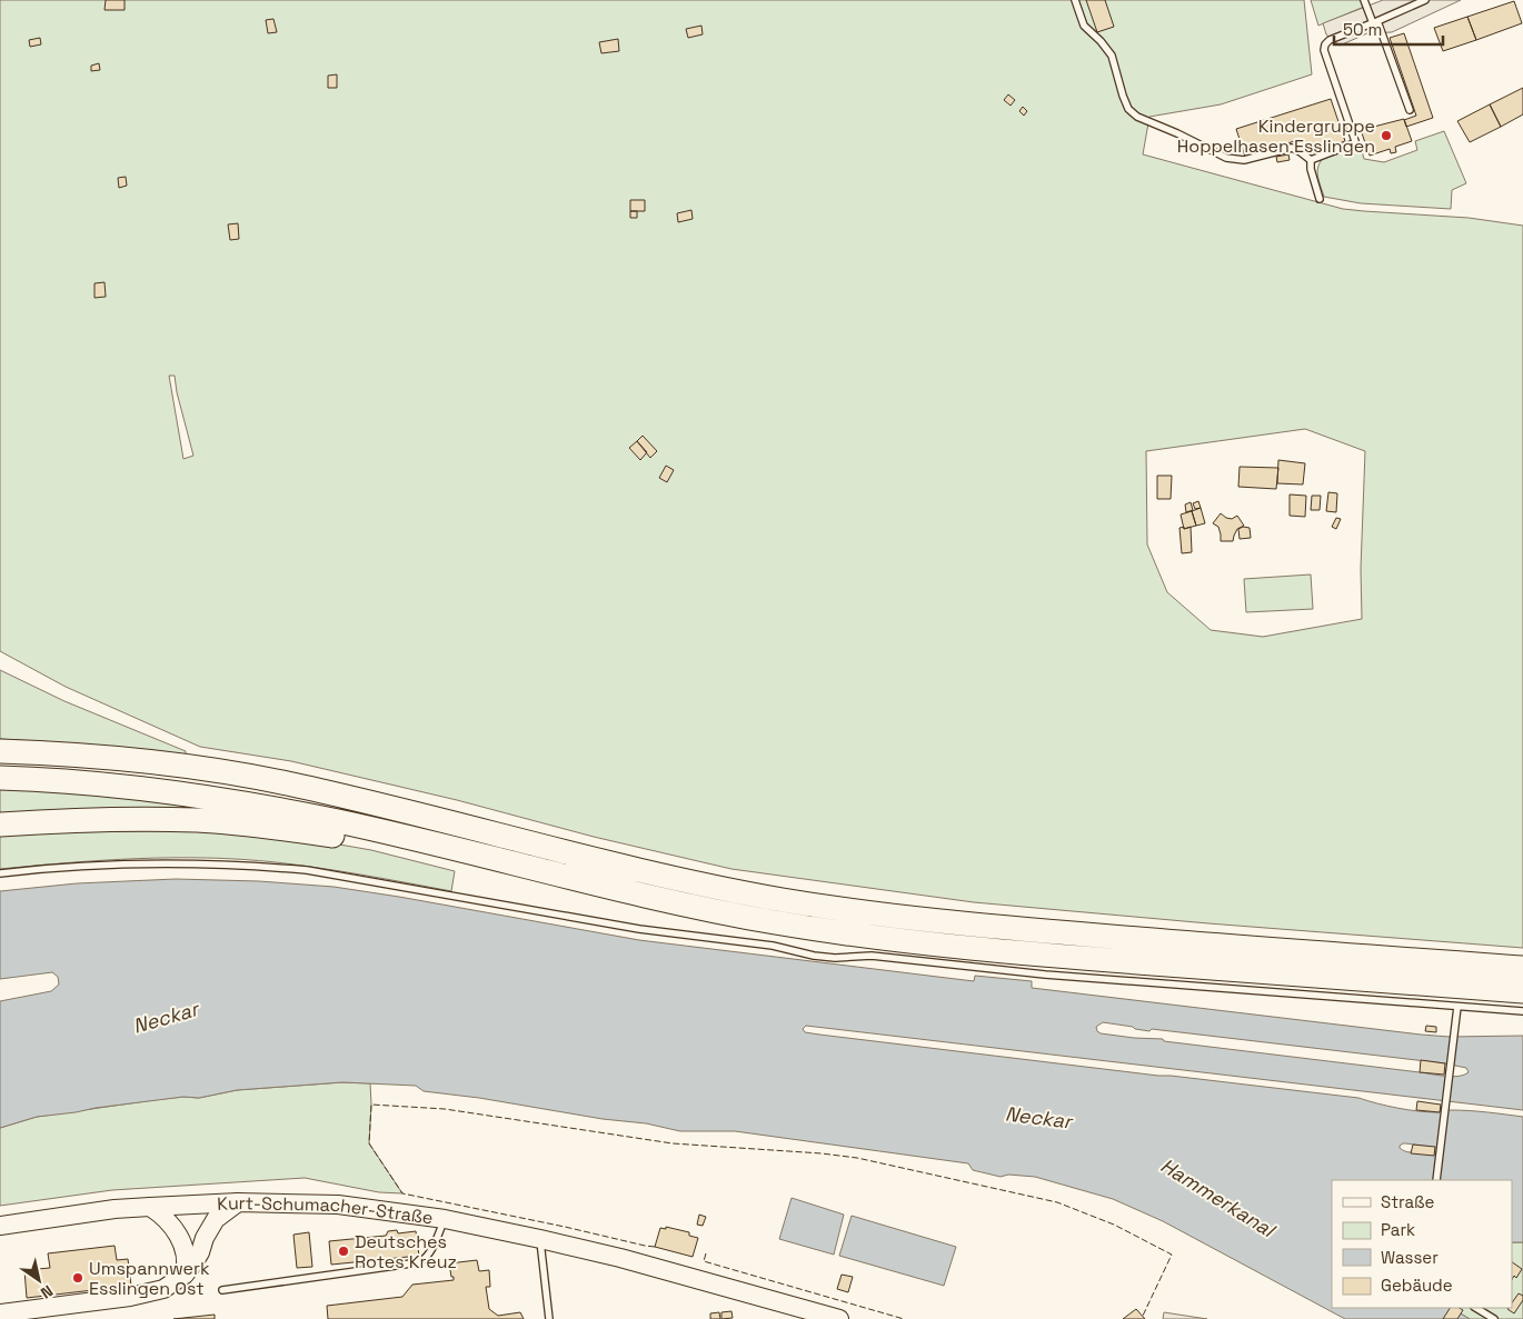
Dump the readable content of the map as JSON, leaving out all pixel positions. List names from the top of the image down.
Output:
{
  "streets": {
    "street": ["Kurt-Schumacher-Straße"]
  },
  "water": ["Neckar", "Hammerkanal"],
  "places": ["Kindergruppe Hoppelhasen Esslingen", "Deutsches Rotes Kreuz", "Umspannwerk Esslingen Ost"],
  "legend": [
    "Straße",
    "Park",
    "Wasser",
    "Gebäude"
  ],
  "scale_bar": "50 m",
  "north": "bottom right"
}
